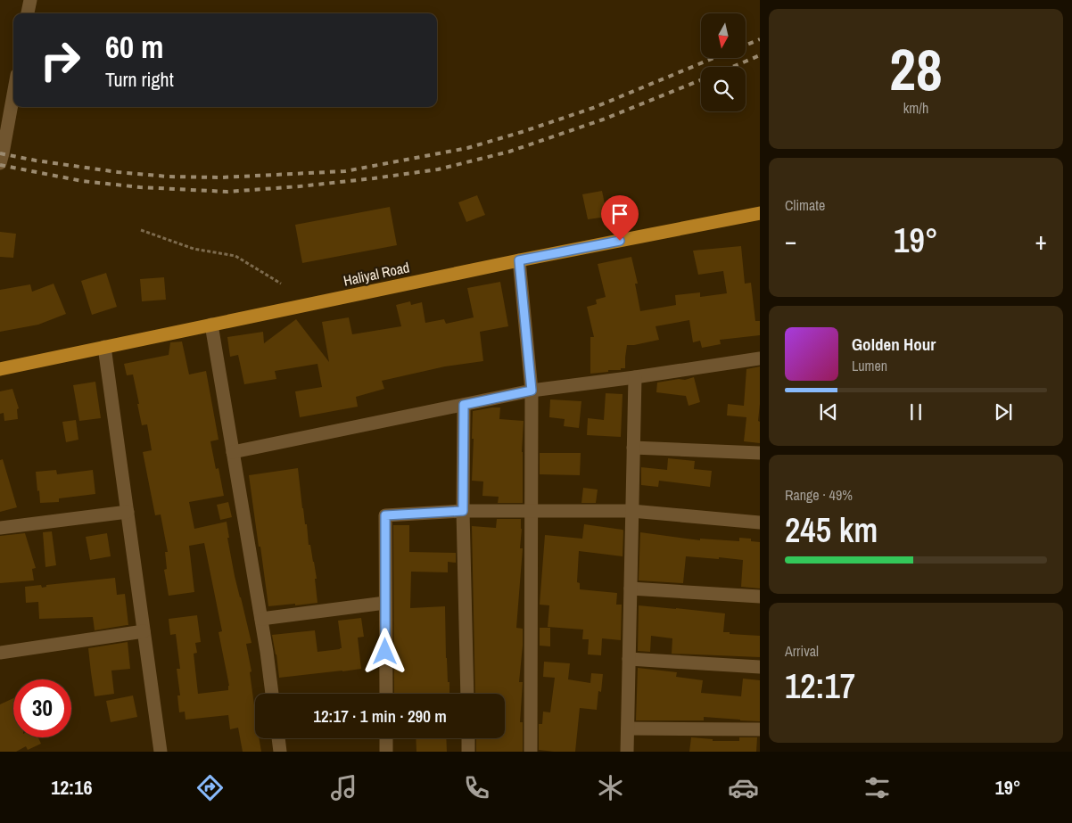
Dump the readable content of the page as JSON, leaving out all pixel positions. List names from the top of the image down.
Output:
{
  "streets": {
    "main road": ["Haliyal Road"]
  },
  "north": "bottom",
  "page": {
    "tile": [
      ["28", "km/h"],
      "Climate",
      ["Range · 49%", "245 km"],
      ["Arrival", "12:17"]
    ],
    "turn": ["60 m", "Turn right"],
    "heat": ["−", "19°", "+"],
    "song": ["Golden Hour", "Lumen"],
    "limit": "30",
    "trip": "12:17 · 1 min · 290 m",
    "tabs": ["12:16", "19°"]
  }
}
